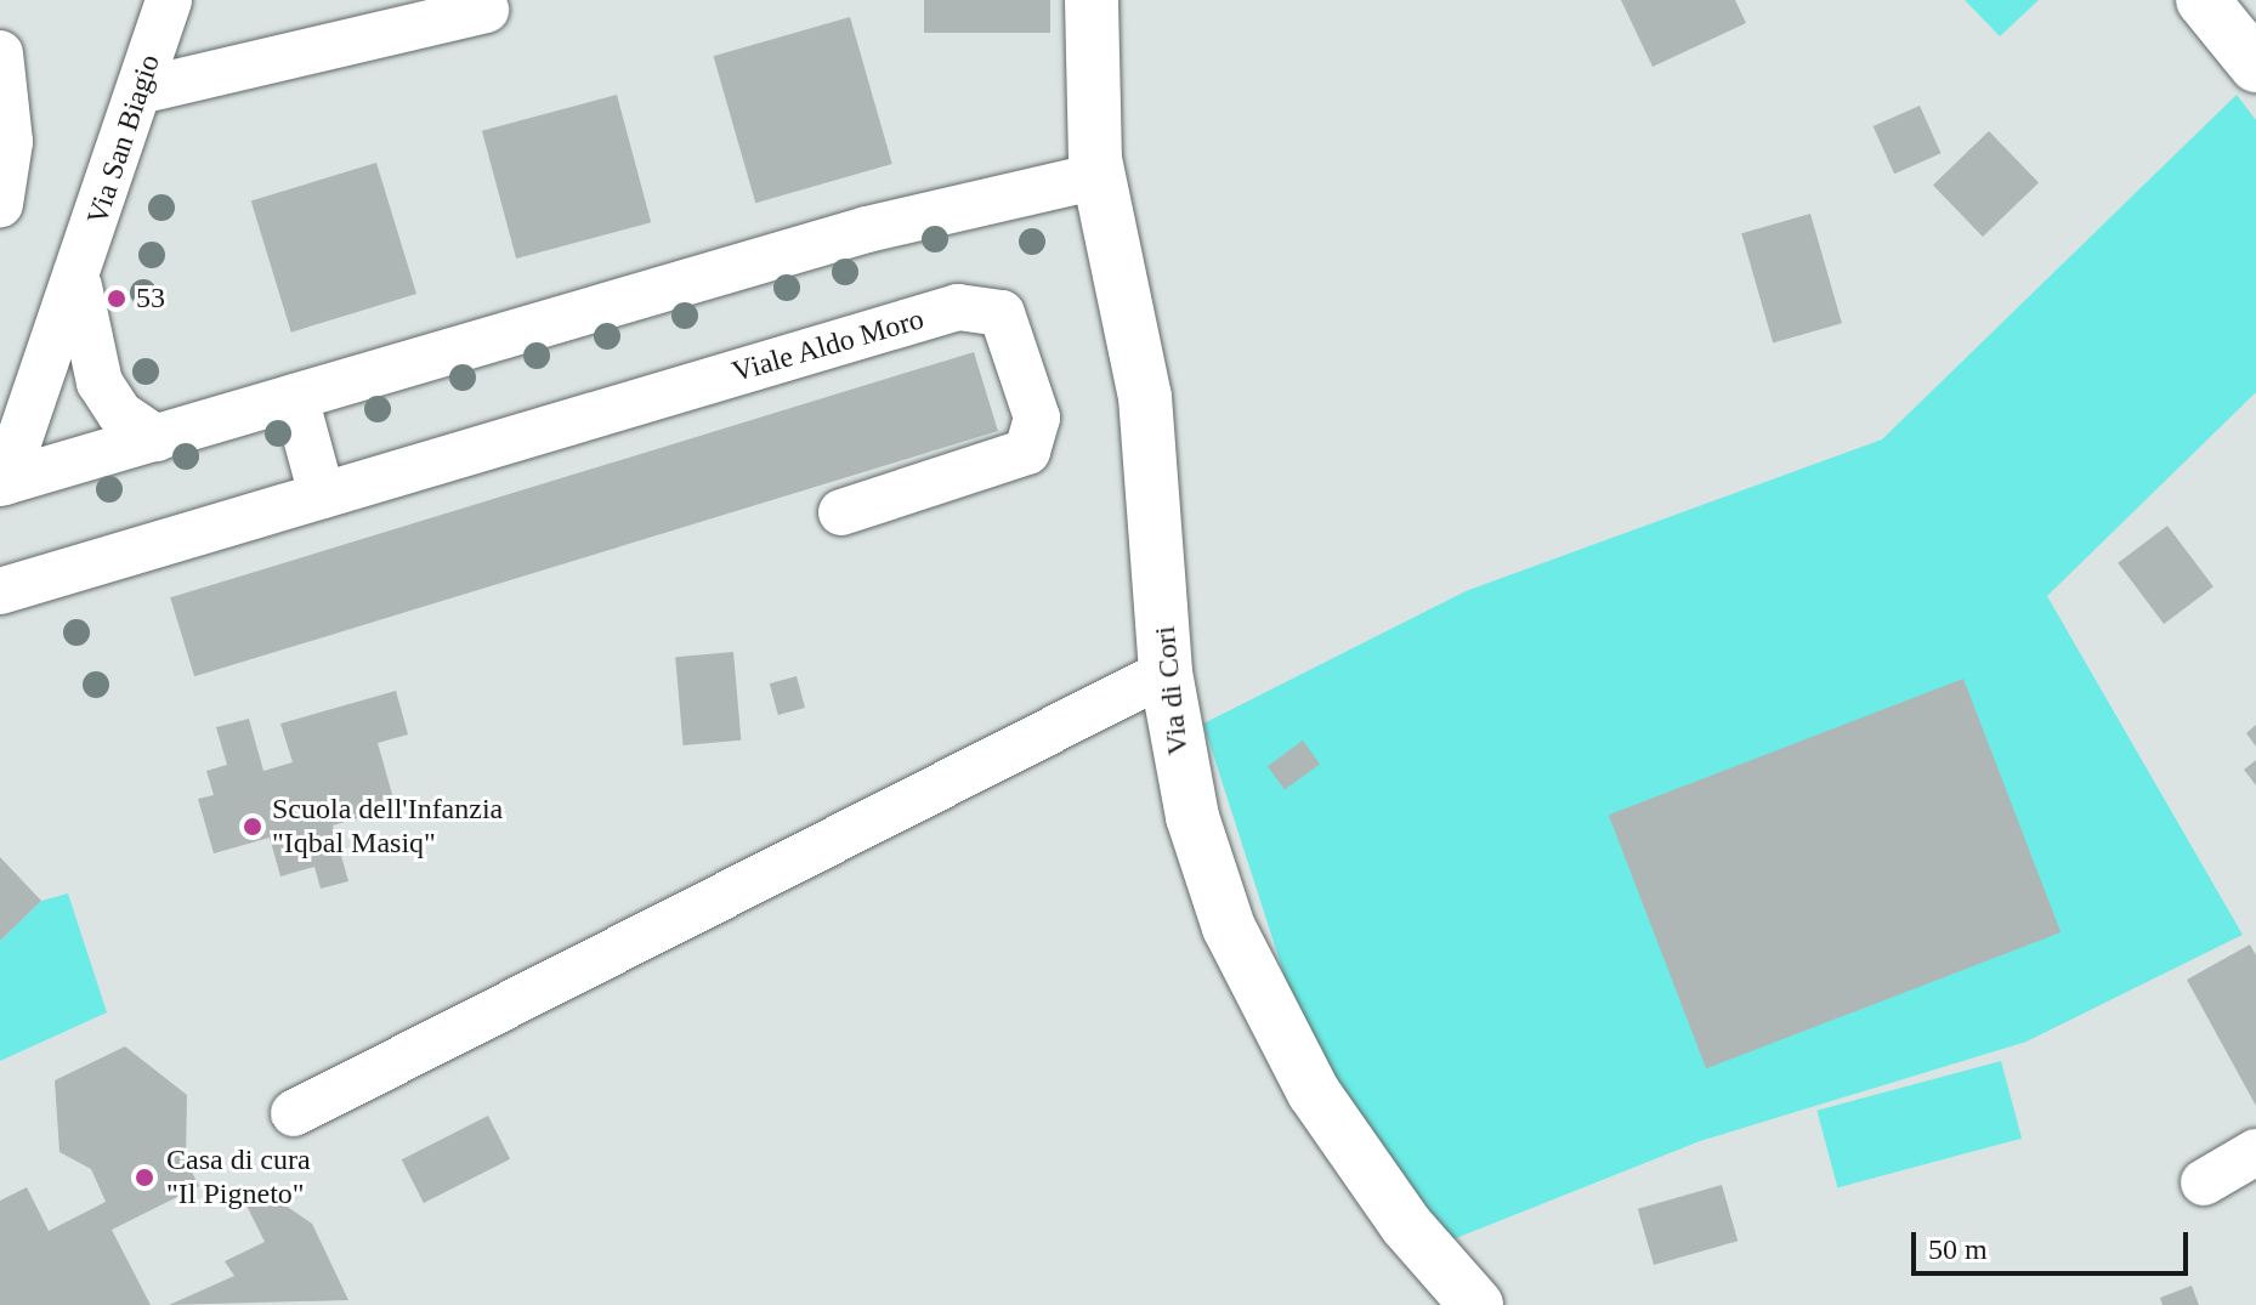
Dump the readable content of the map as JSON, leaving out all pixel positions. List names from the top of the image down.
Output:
{
  "streets": {
    "main road": ["Via di Cori"],
    "street": ["Via San Biagio", "Viale Aldo Moro"]
  },
  "places": ["53", "Scuola dell'Infanzia \"Iqbal Masiq\"", "Casa di cura \"Il Pigneto\""],
  "scale_bar": "50 m"
}
